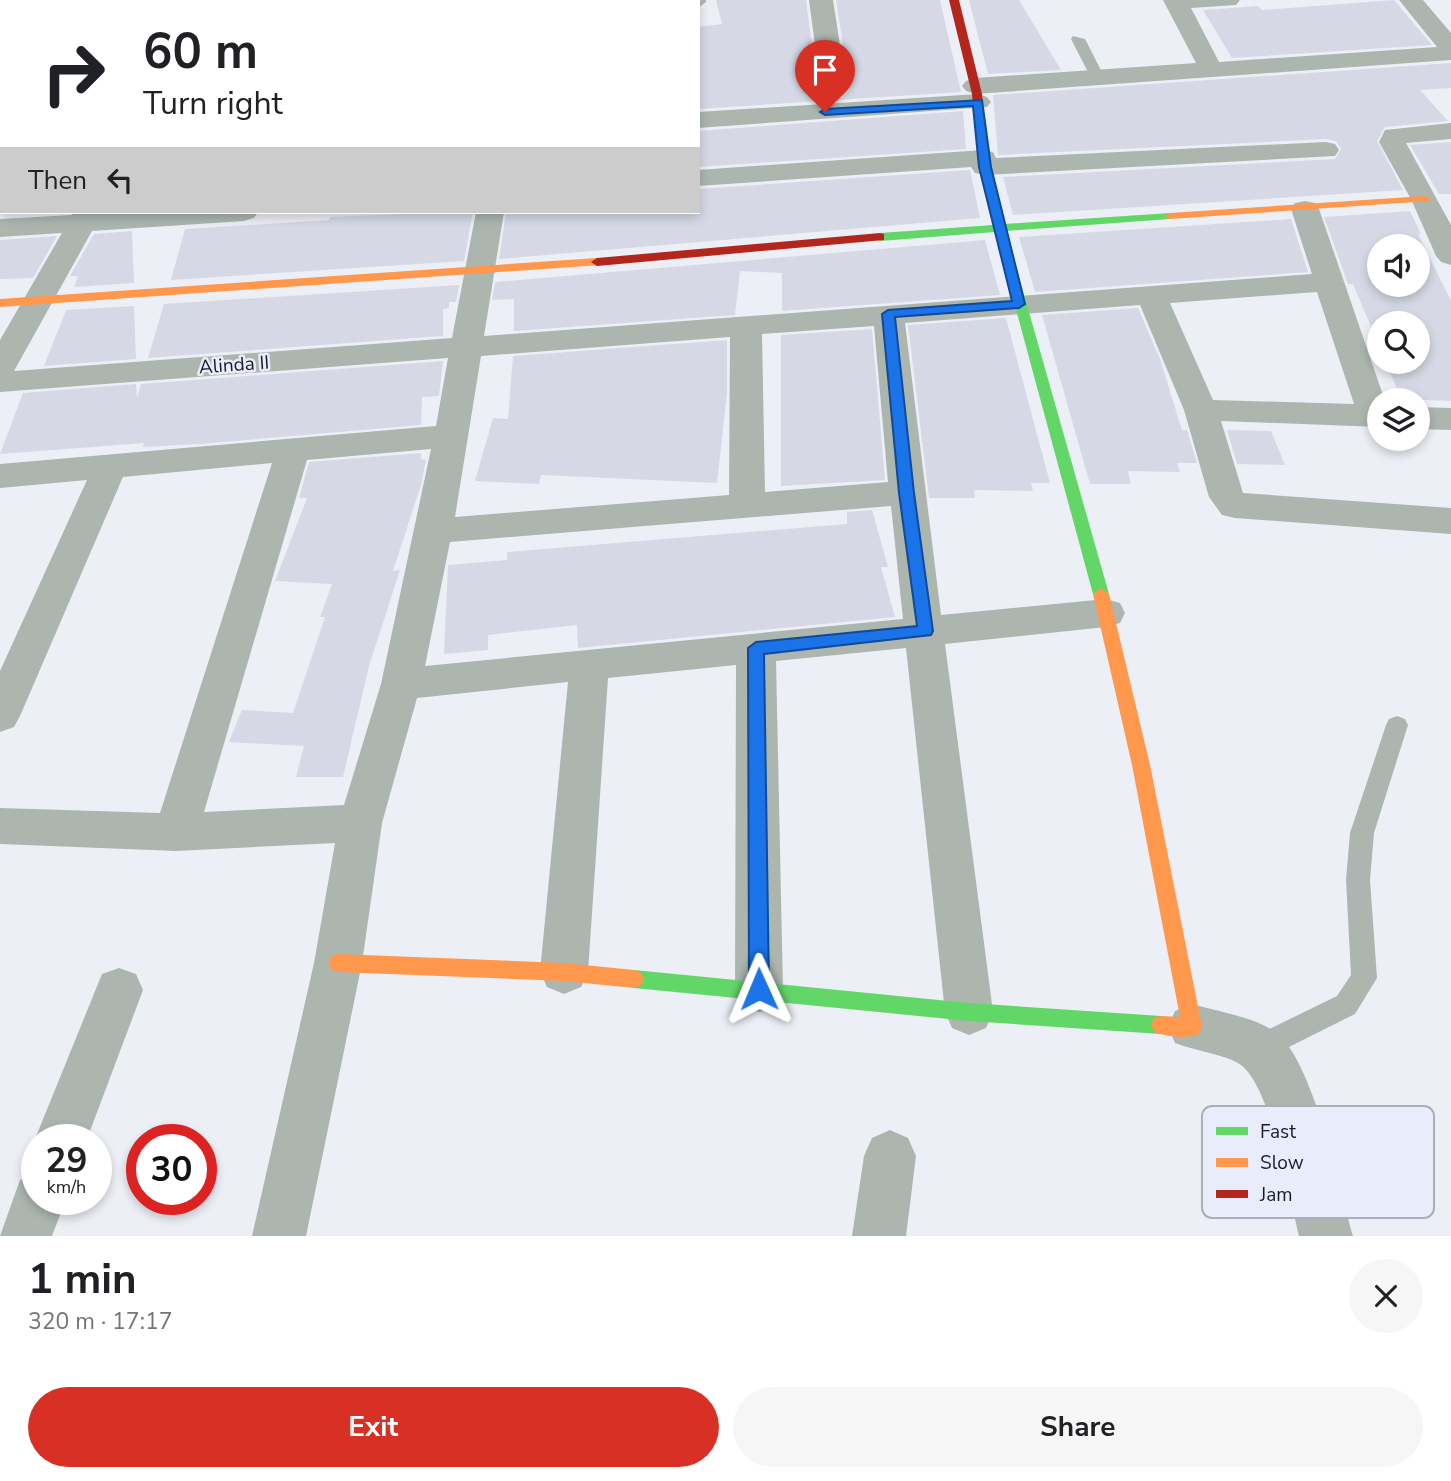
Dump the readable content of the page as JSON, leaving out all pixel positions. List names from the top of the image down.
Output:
{
  "streets": {
    "street": ["Alinda II"]
  },
  "legend": ["Fast", "Slow", "Jam"],
  "page": {
    "turn": ["60 m", "Turn right"],
    "then": "Then",
    "speed": "29 km/h",
    "limit": "30",
    "heading": ["1 min", "320 m · 17:17"],
    "buttons": ["Exit", "Share"]
  }
}
